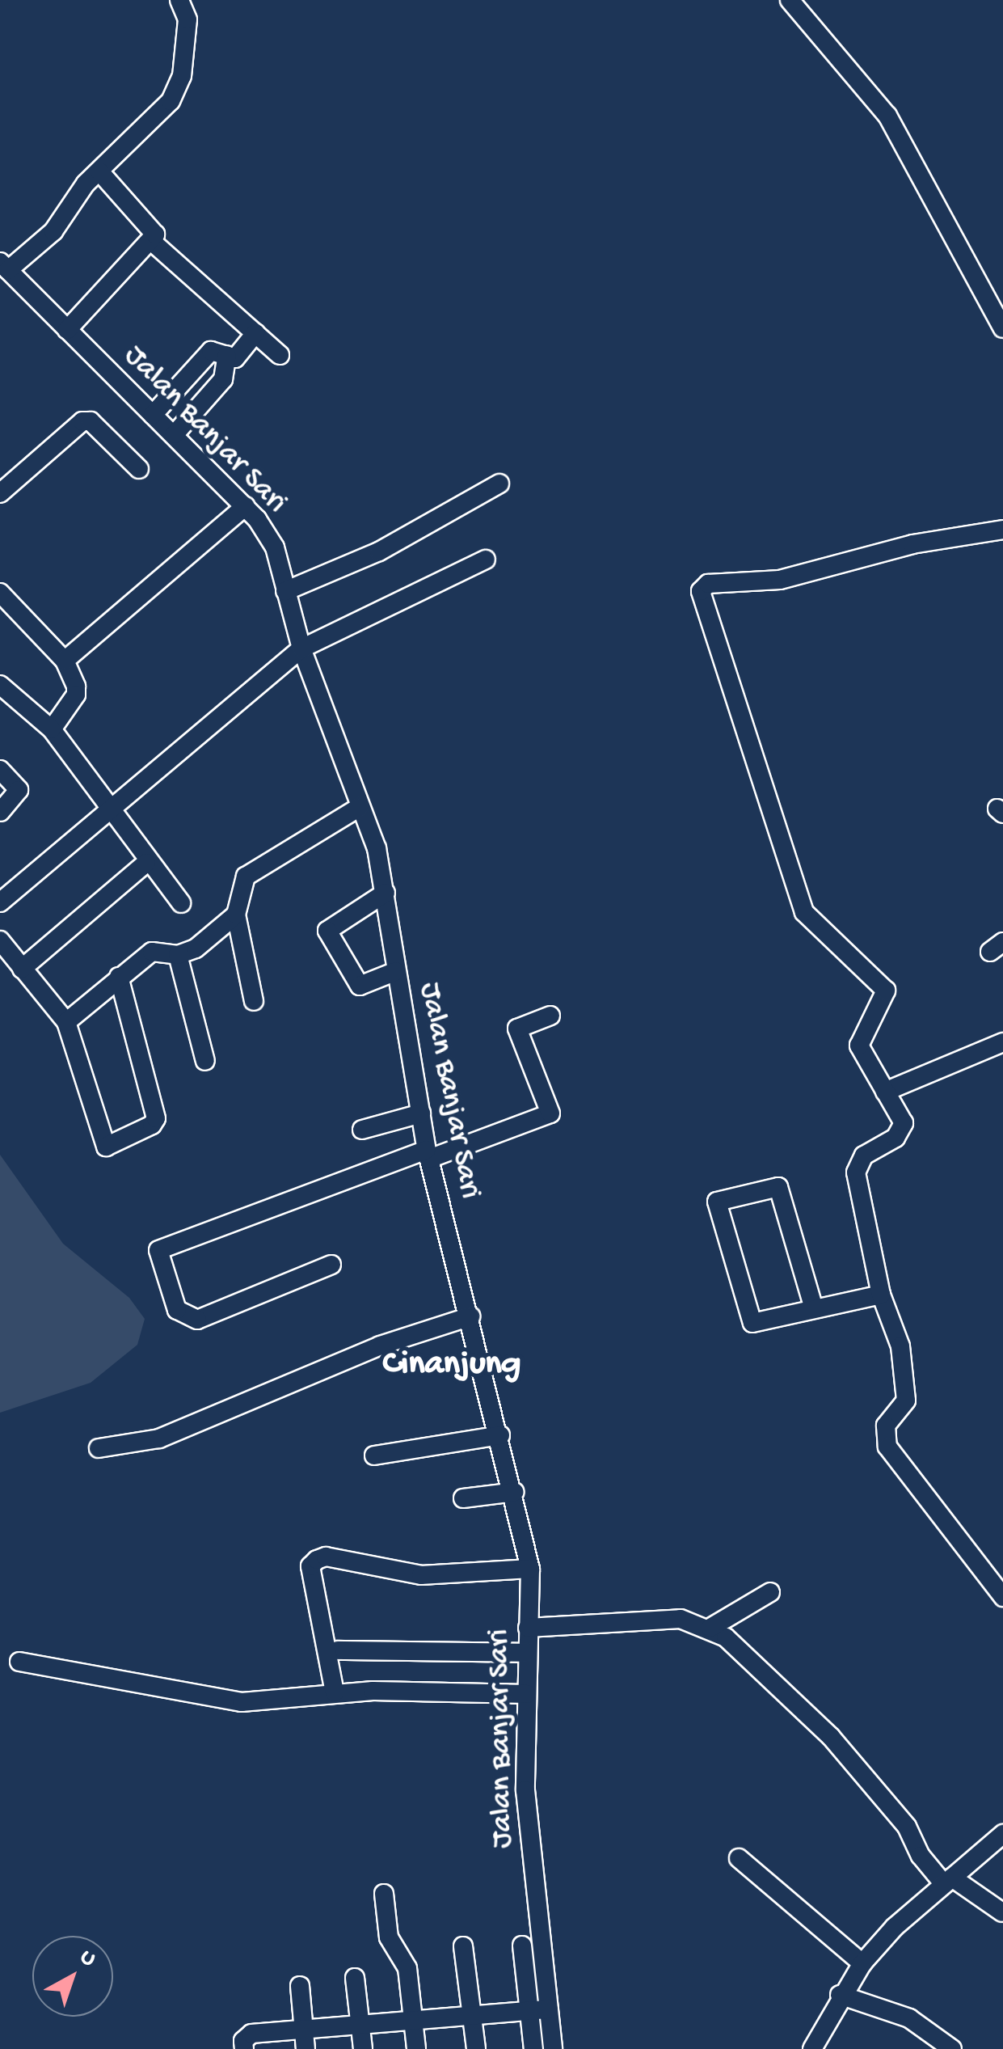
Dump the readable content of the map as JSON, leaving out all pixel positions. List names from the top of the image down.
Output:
{
  "streets": {
    "street": ["Jalan Banjar Sari"]
  },
  "districts": ["Cinanjung"],
  "north": "top right"
}
